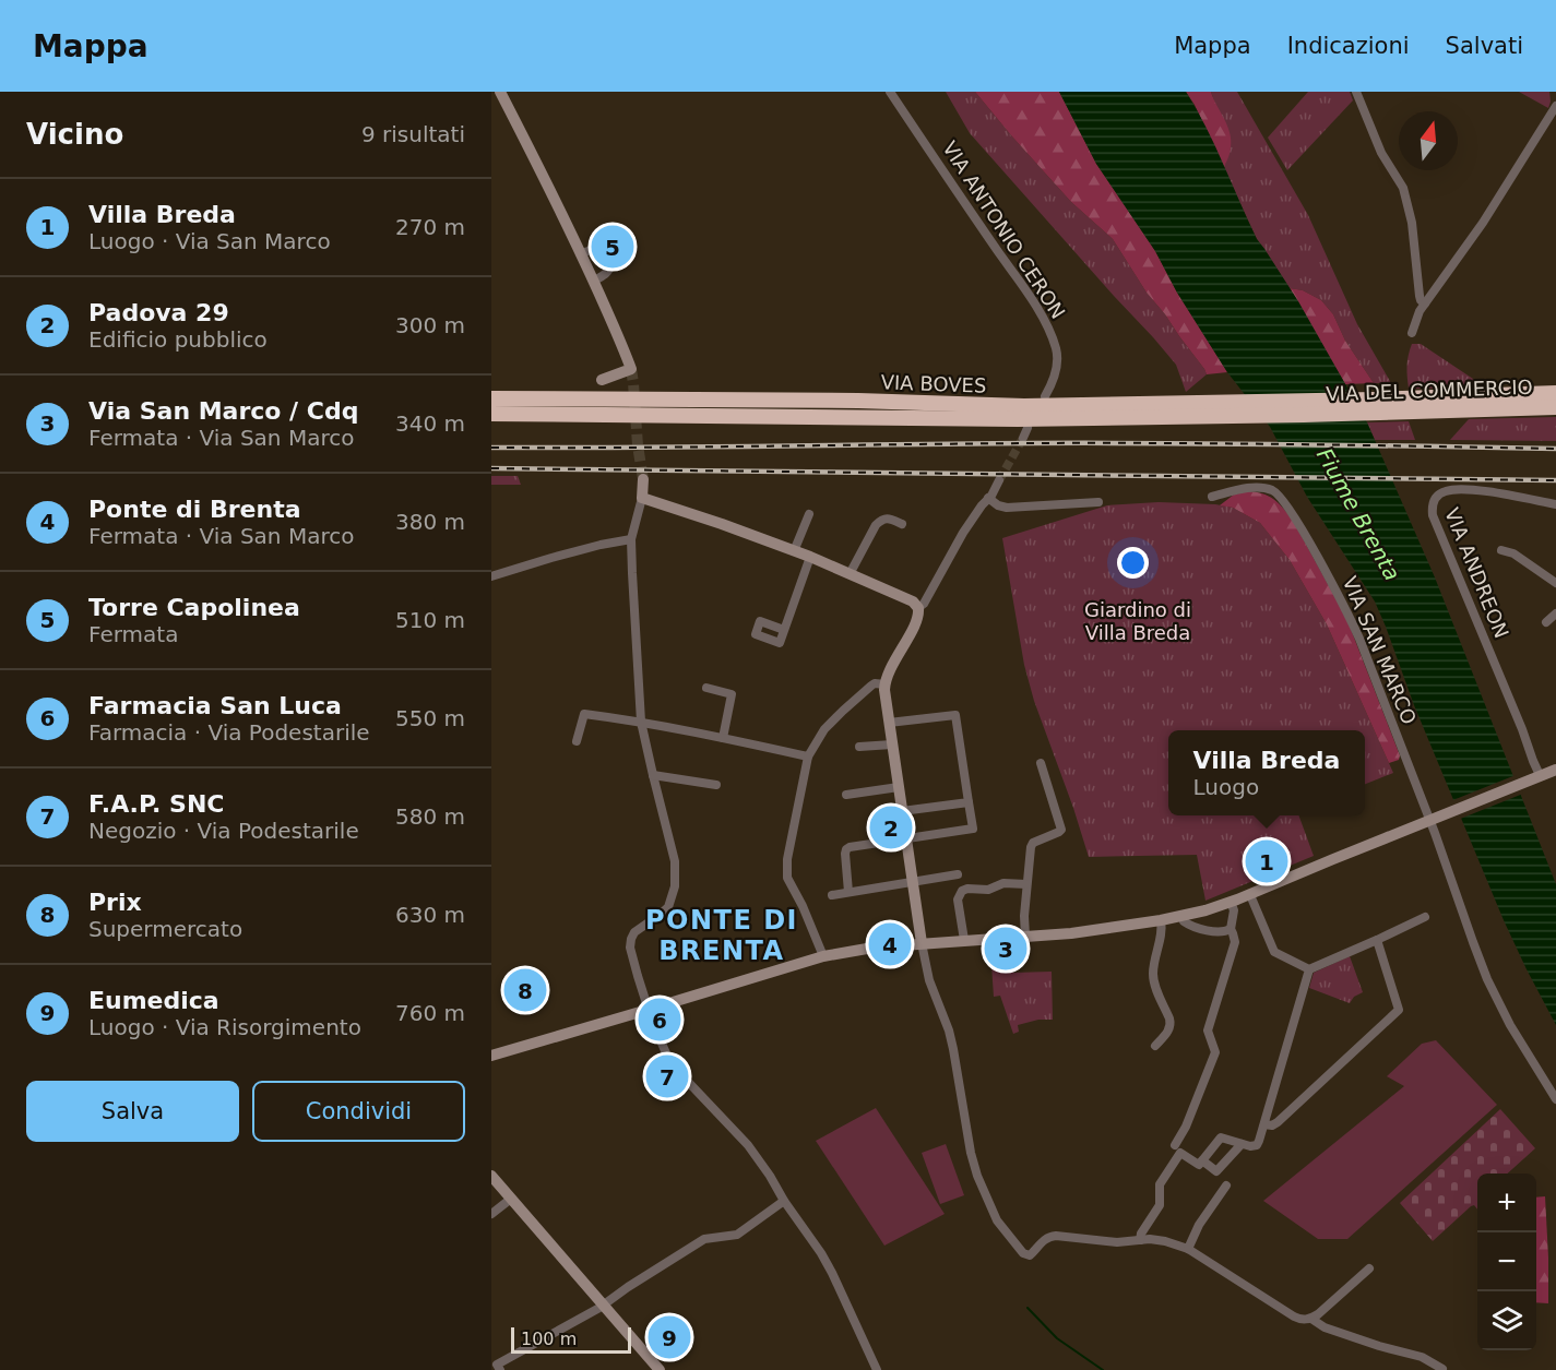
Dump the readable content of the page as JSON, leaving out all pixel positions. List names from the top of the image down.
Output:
{
  "streets": {
    "highway": ["VIA BOVES", "VIA DEL COMMERCIO"],
    "street": ["VIA ANTONIO CERON", "VIA ANDREON", "VIA SAN MARCO"]
  },
  "crossings": [
    ["VIA BOVES", "VIA DEL COMMERCIO"]
  ],
  "districts": ["PONTE DI BRENTA"],
  "water": ["Fiume Brenta"],
  "parks": ["Giardino di Villa Breda"],
  "scale_bar": "100 m",
  "north": "top",
  "page": {
    "header": "Mappa",
    "nav": ["Mappa", "Indicazioni", "Salvati"],
    "heading": ["Vicino", "9 risultati"],
    "list": [
      {
        "mark": "1",
        "name": "Villa Breda",
        "note": "Luogo · Via San Marco",
        "value": "270 m"
      },
      {
        "mark": "2",
        "name": "Padova 29",
        "note": "Edificio pubblico",
        "value": "300 m"
      },
      {
        "mark": "3",
        "name": "Via San Marco / Cdq",
        "note": "Fermata · Via San Marco",
        "value": "340 m"
      },
      {
        "mark": "4",
        "name": "Ponte di Brenta",
        "note": "Fermata · Via San Marco",
        "value": "380 m"
      },
      {
        "mark": "5",
        "name": "Torre Capolinea",
        "note": "Fermata",
        "value": "510 m"
      },
      {
        "mark": "6",
        "name": "Farmacia San Luca",
        "note": "Farmacia · Via Podestarile",
        "value": "550 m"
      },
      {
        "mark": "7",
        "name": "F.A.P. SNC",
        "note": "Negozio · Via Podestarile",
        "value": "580 m"
      },
      {
        "mark": "8",
        "name": "Prix",
        "note": "Supermercato",
        "value": "630 m"
      },
      {
        "mark": "9",
        "name": "Eumedica",
        "note": "Luogo · Via Risorgimento",
        "value": "760 m"
      }
    ],
    "pins": [
      "5",
      "2",
      "1",
      "4",
      "3",
      "8",
      "6",
      "7",
      "9"
    ],
    "popup": ["Villa Breda", "Luogo"],
    "buttons": ["Salva", "Condividi"],
    "map_buttons": ["+", "−"],
    "scale": "100 m"
  }
}
